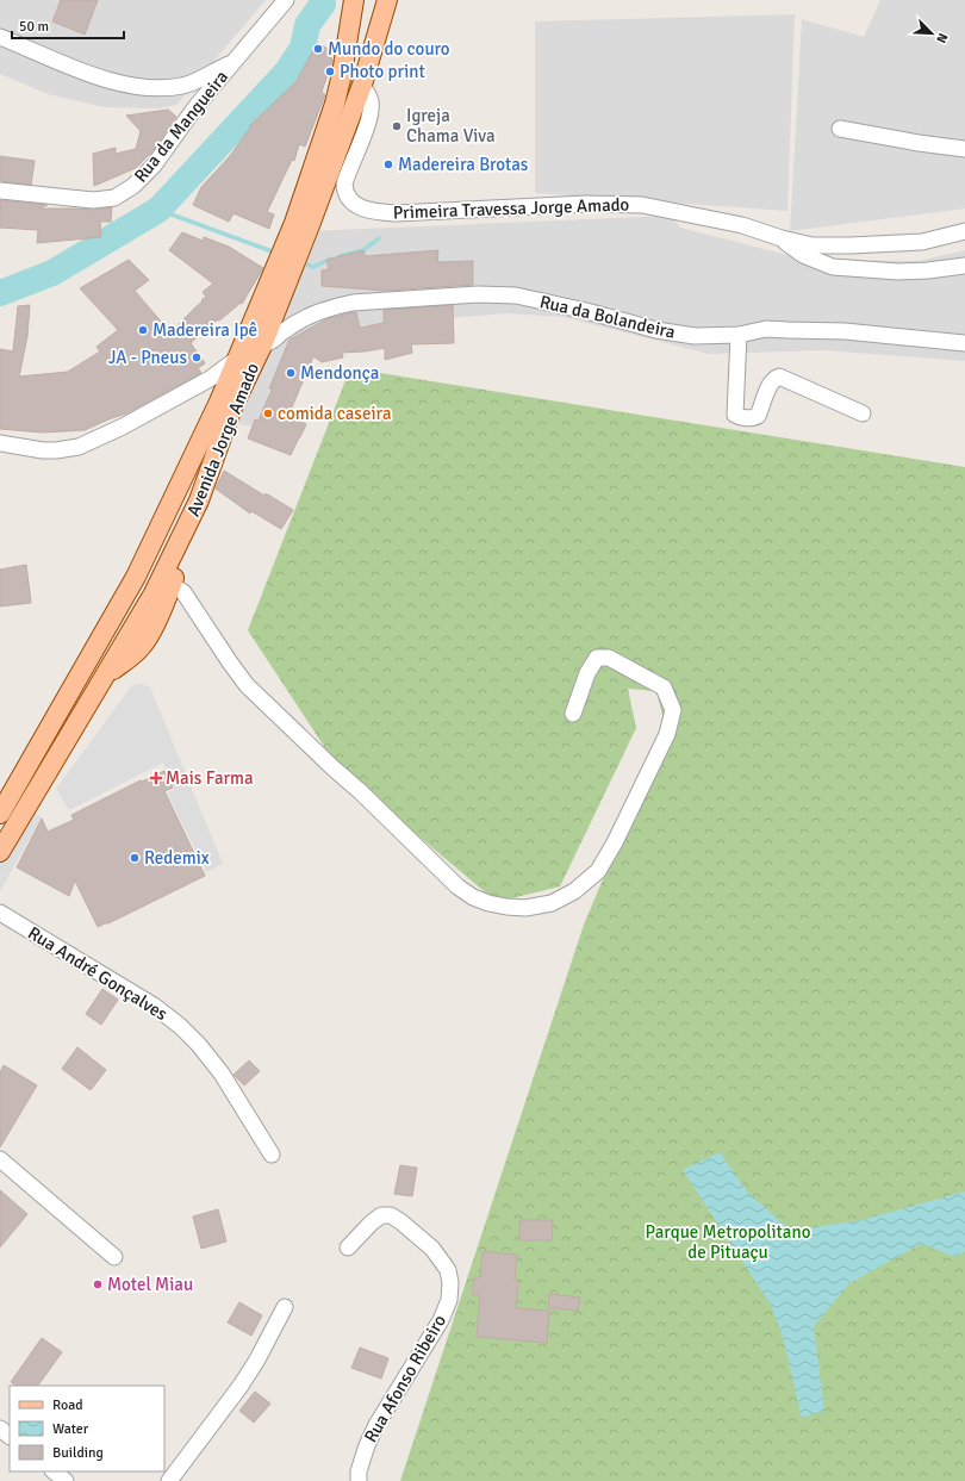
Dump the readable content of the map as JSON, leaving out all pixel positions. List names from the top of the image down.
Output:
{
  "streets": {
    "main road": ["Avenida Jorge Amado"],
    "street": [
      "Rua da Mangueira",
      "Primeira Travessa Jorge Amado",
      "Rua da Bolandeira",
      "Rua André Gonçalves",
      "Rua Afonso Ribeiro"
    ]
  },
  "crossings": [
    ["Primeira Travessa Jorge Amado", "Avenida Jorge Amado"],
    ["Rua da Bolandeira", "Avenida Jorge Amado"]
  ],
  "parks": ["Parque Metropolitano de Pituaçu"],
  "places": {
    "other": [
      "Mundo do couro",
      "Photo print",
      "Igreja Chama Viva",
      "Madereira Brotas",
      "Madereira Ipê",
      "JA - Pneus",
      "Mendonça",
      "comida caseira",
      "Redemix",
      "Motel Miau"
    ],
    "health": ["Mais Farma"]
  },
  "legend": ["Road", "Water", "Building"],
  "scale_bar": "50 m",
  "north": "bottom right"
}
